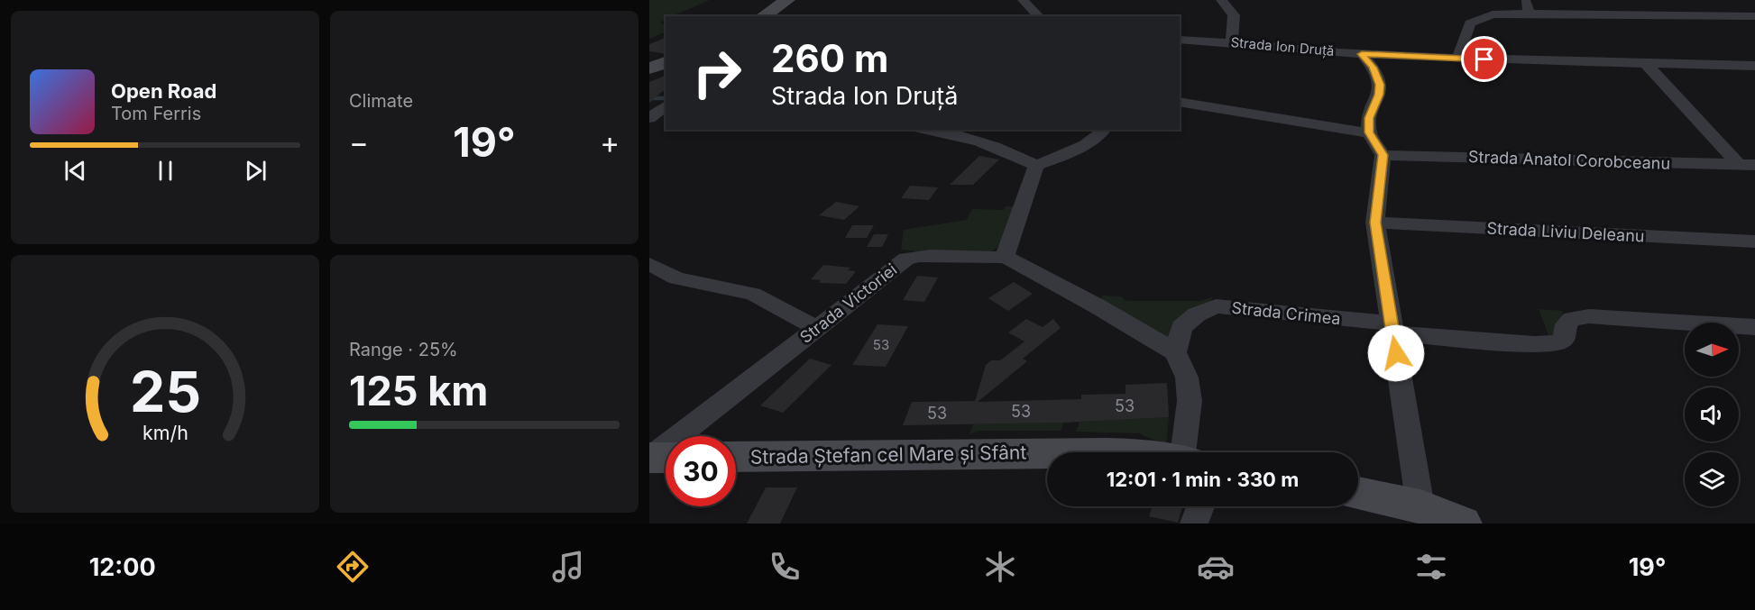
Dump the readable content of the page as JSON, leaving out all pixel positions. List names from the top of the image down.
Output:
{
  "streets": {
    "main road": ["Strada Ștefan cel Mare și Sfânt"],
    "street": [
      "Strada Ion Druță",
      "Strada Anatol Corobceanu",
      "Strada Liviu Deleanu",
      "Strada Victoriei",
      "Strada Crimea"
    ]
  },
  "crossings": [
    ["Strada Crimea", "Strada Ștefan cel Mare și Sfânt"]
  ],
  "house_numbers": [
    "53",
    "53",
    "53",
    "53"
  ],
  "north": "right",
  "page": {
    "tile": [
      "Climate",
      ["Range · 25%", "125 km"]
    ],
    "turn": ["260 m", "Strada Ion Druță"],
    "song": ["Open Road", "Tom Ferris"],
    "heat": ["−", "19°", "+"],
    "limit": "30",
    "trip": "12:01 · 1 min · 330 m",
    "tabs": ["12:00", "19°"],
    "gauge": ["25", "km/h"]
  }
}
